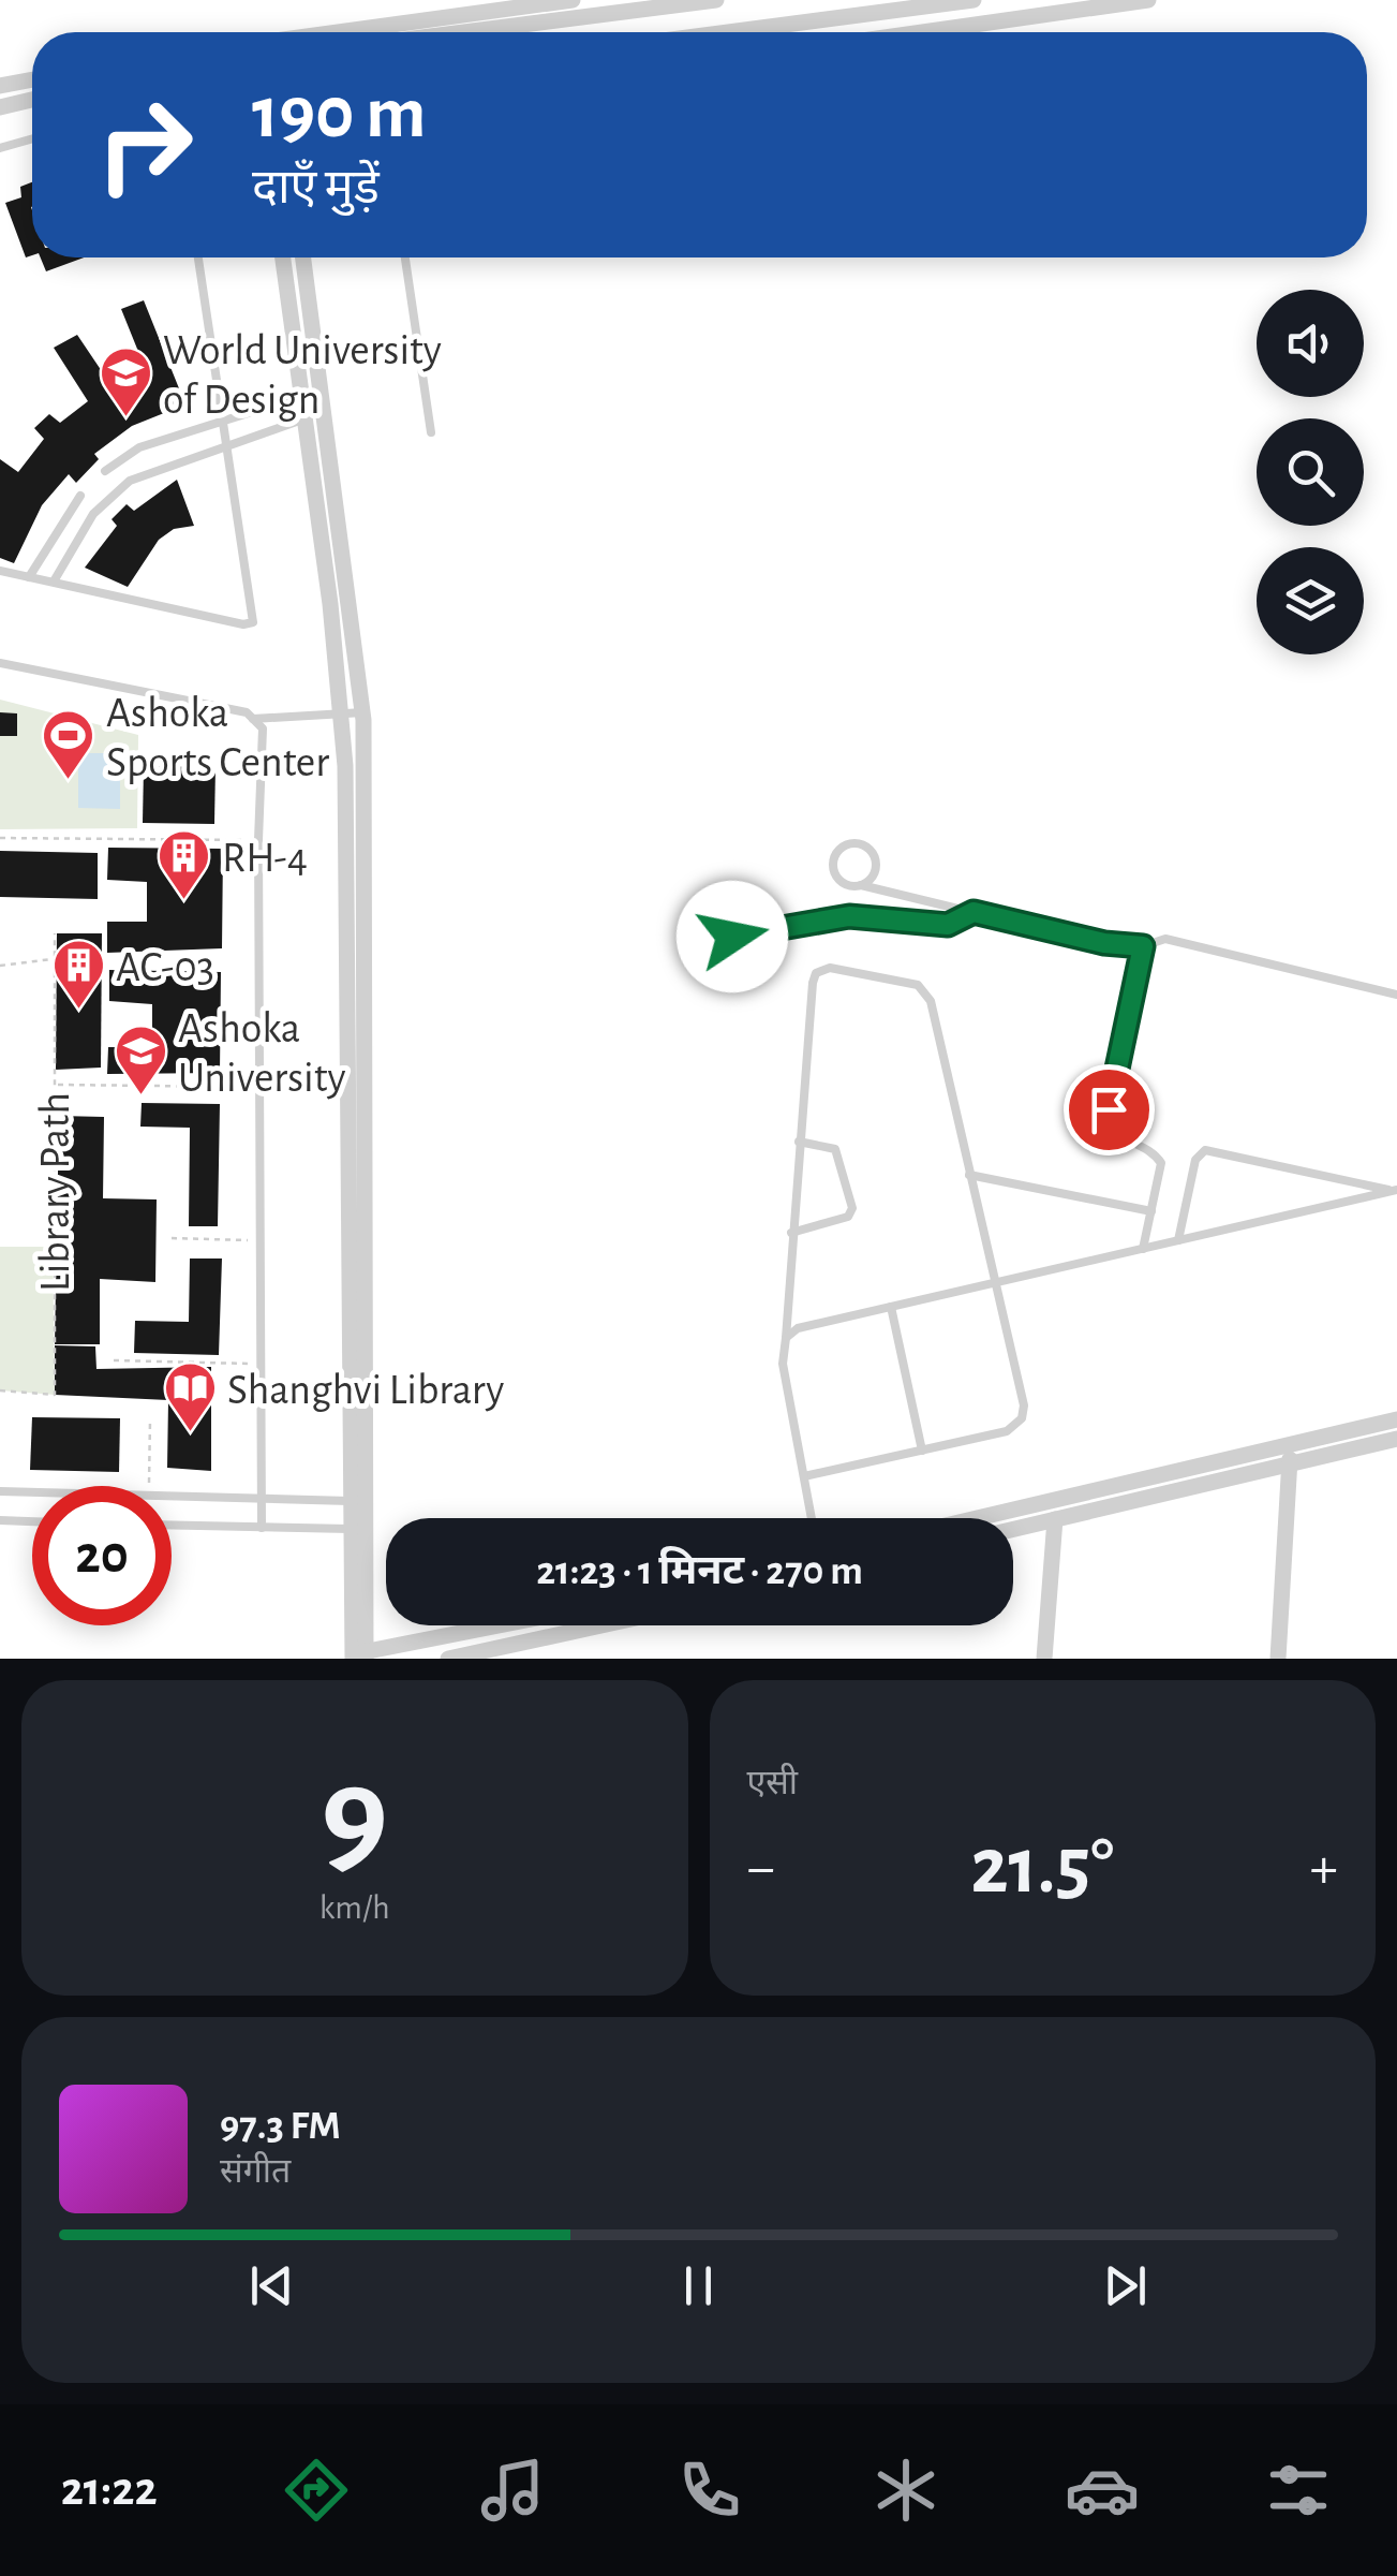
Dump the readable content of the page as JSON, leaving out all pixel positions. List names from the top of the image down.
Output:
{
  "streets": {
    "path": ["Library Path"]
  },
  "places": {
    "school or university": ["World University of Design", "Ashoka University"],
    "sports": ["Ashoka Sports Center"],
    "building": ["RH-4", "AC-03"],
    "library": ["Shanghvi Library"]
  },
  "page": {
    "turn": ["190 m", "दाएँ मुड़ें"],
    "limit": "20",
    "trip": "21:23 · 1 मिनट · 270 m",
    "tile": [
      ["9", "km/h"],
      "एसी"
    ],
    "heat": ["−", "21.5°", "+"],
    "song": ["97.3 FM", "संगीत"],
    "tabs": "21:22"
  }
}
